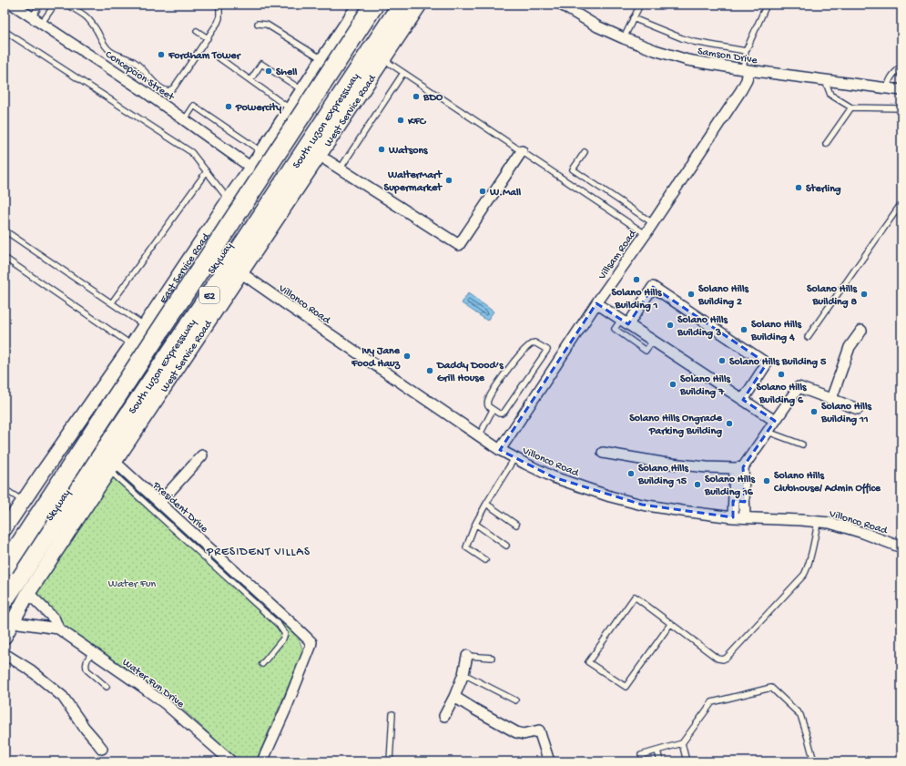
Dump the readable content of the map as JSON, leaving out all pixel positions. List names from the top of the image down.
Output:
{
  "streets": {
    "highway": ["South Luzon Expressway", "Skyway", "E2"],
    "main road": ["West Service Road", "East Service Road"],
    "street": [
      "Samson Drive",
      "Concepcion Street",
      "Villsam Road",
      "Villonco Road",
      "President Drive",
      "Water Fun Drive"
    ]
  },
  "crossings": [
    ["Samson Drive", "Villsam Road"],
    ["Concepcion Street", "East Service Road"],
    ["West Service Road", "South Luzon Expressway"],
    ["West Service Road", "Skyway"],
    ["West Service Road", "Villonco Road"],
    ["West Service Road", "President Drive"],
    ["West Service Road", "Water Fun Drive"],
    ["South Luzon Expressway", "Skyway"],
    ["South Luzon Expressway", "Water Fun Drive"],
    ["Villsam Road", "Villonco Road"],
    ["Skyway", "Water Fun Drive"],
    ["East Service Road", "E2"]
  ],
  "districts": ["PRESIDENT VILLAS"],
  "parks": ["Water Fun"],
  "places": [
    "Fordham Tower",
    "Shell",
    "BDO",
    "Powercity",
    "KFC",
    "Watsons",
    "WalterMart Supermarket",
    "Sterling",
    "W.Mall",
    "Solano Hills Building 1",
    "Solano Hills Building 2",
    "Solano Hills Building 8",
    "Solano Hills Building 3",
    "Solano Hills Building 4",
    "Ivy Jane Food Hauz",
    "Solano Hills Building 5",
    "Daddy Dood’s Grill House",
    "Solano Hills Building 6",
    "Solano Hills Building 7",
    "Solano Hills Building 11",
    "Solano Hills Ongrade Parking Building",
    "Solano Hills Building 15",
    "Solano Hills Clubhouse/ Admin Office",
    "Solano Hills Building 16"
  ]
}
